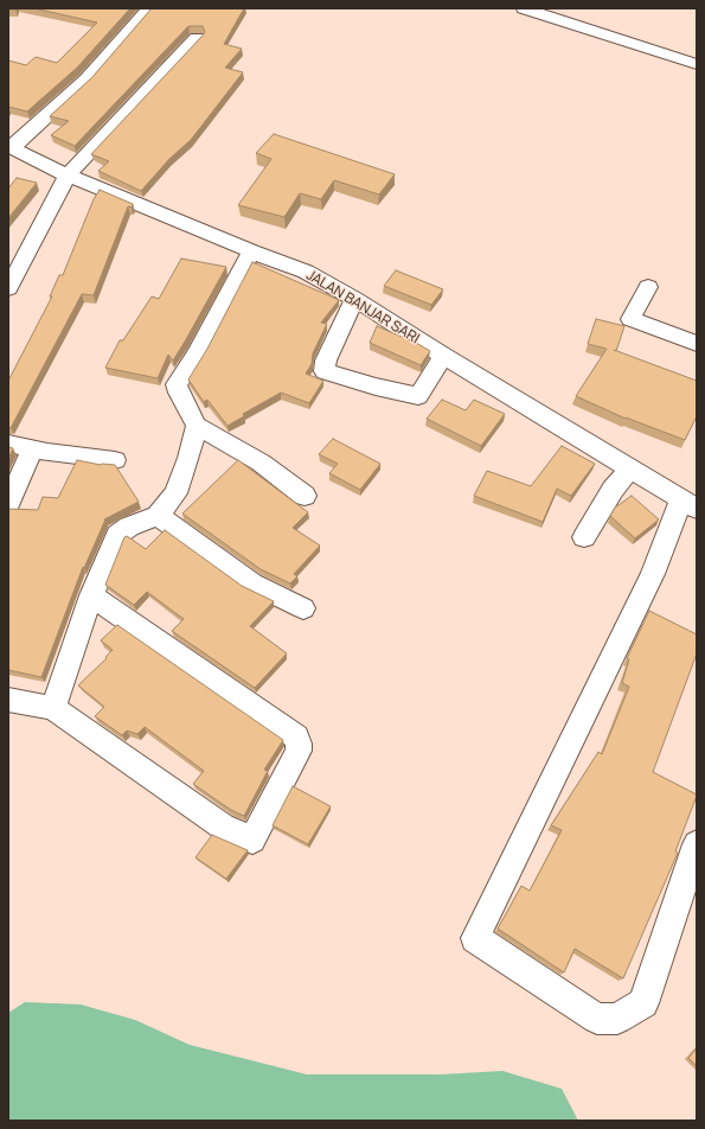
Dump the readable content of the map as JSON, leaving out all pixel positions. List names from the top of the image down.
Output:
{
  "streets": {
    "street": ["JALAN BANJAR SARI"]
  }
}
